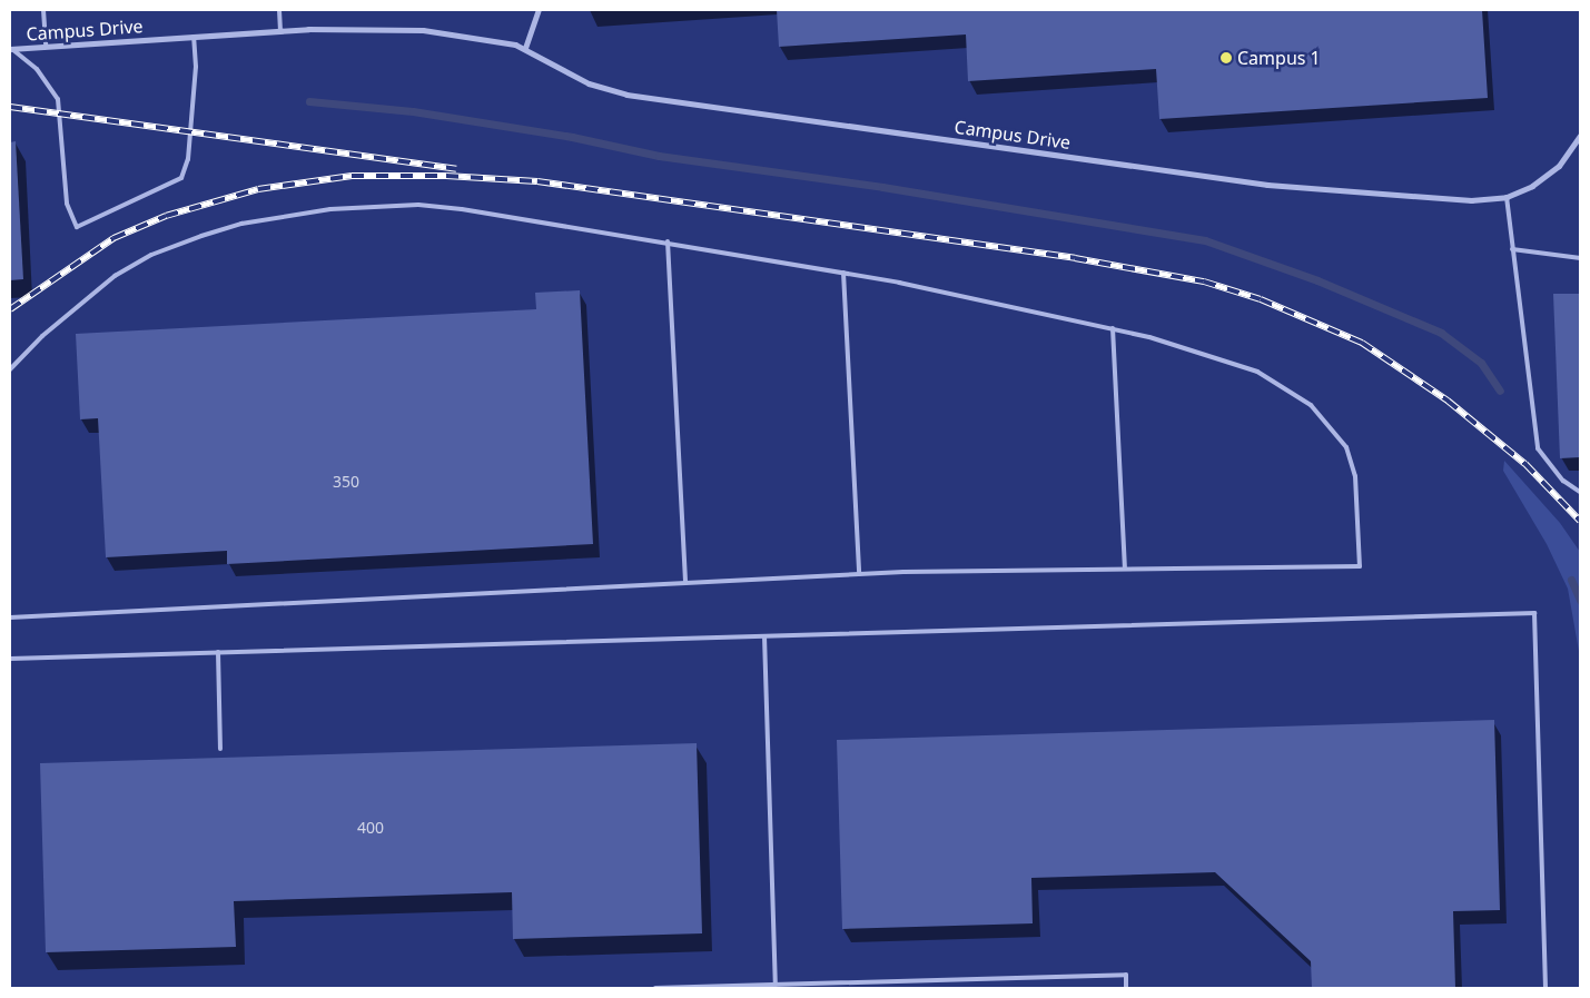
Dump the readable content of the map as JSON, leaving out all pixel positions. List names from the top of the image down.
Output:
{
  "streets": {
    "street": ["Campus Drive"]
  },
  "places": ["Campus 1"],
  "house_numbers": ["350", "400"]
}
